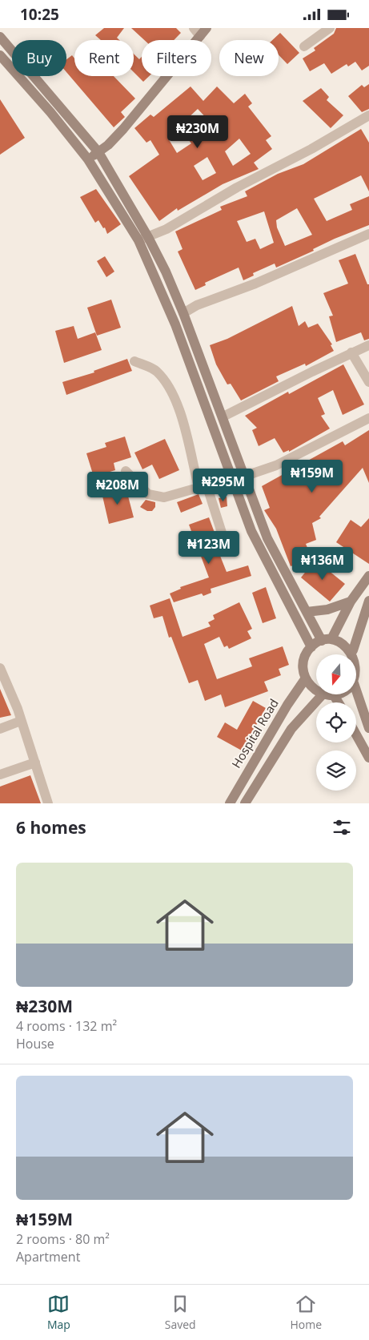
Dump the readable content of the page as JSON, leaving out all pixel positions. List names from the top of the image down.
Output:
{
  "streets": {
    "main road": ["Hospital Road"]
  },
  "north": "bottom",
  "page": {
    "status": "10:25",
    "chip": [
      "Buy",
      "Rent",
      "Filters",
      "New"
    ],
    "price": [
      "₦230M",
      "₦159M",
      "₦295M",
      "₦208M",
      "₦123M",
      "₦136M"
    ],
    "heading": "6 homes",
    "list": [
      {
        "name": "₦230M",
        "note": "4 rooms · 132 m² · House"
      },
      {
        "name": "₦159M",
        "note": "2 rooms · 80 m² · Apartment"
      }
    ],
    "tabs": ["Map", "Saved", "Home"]
  }
}
